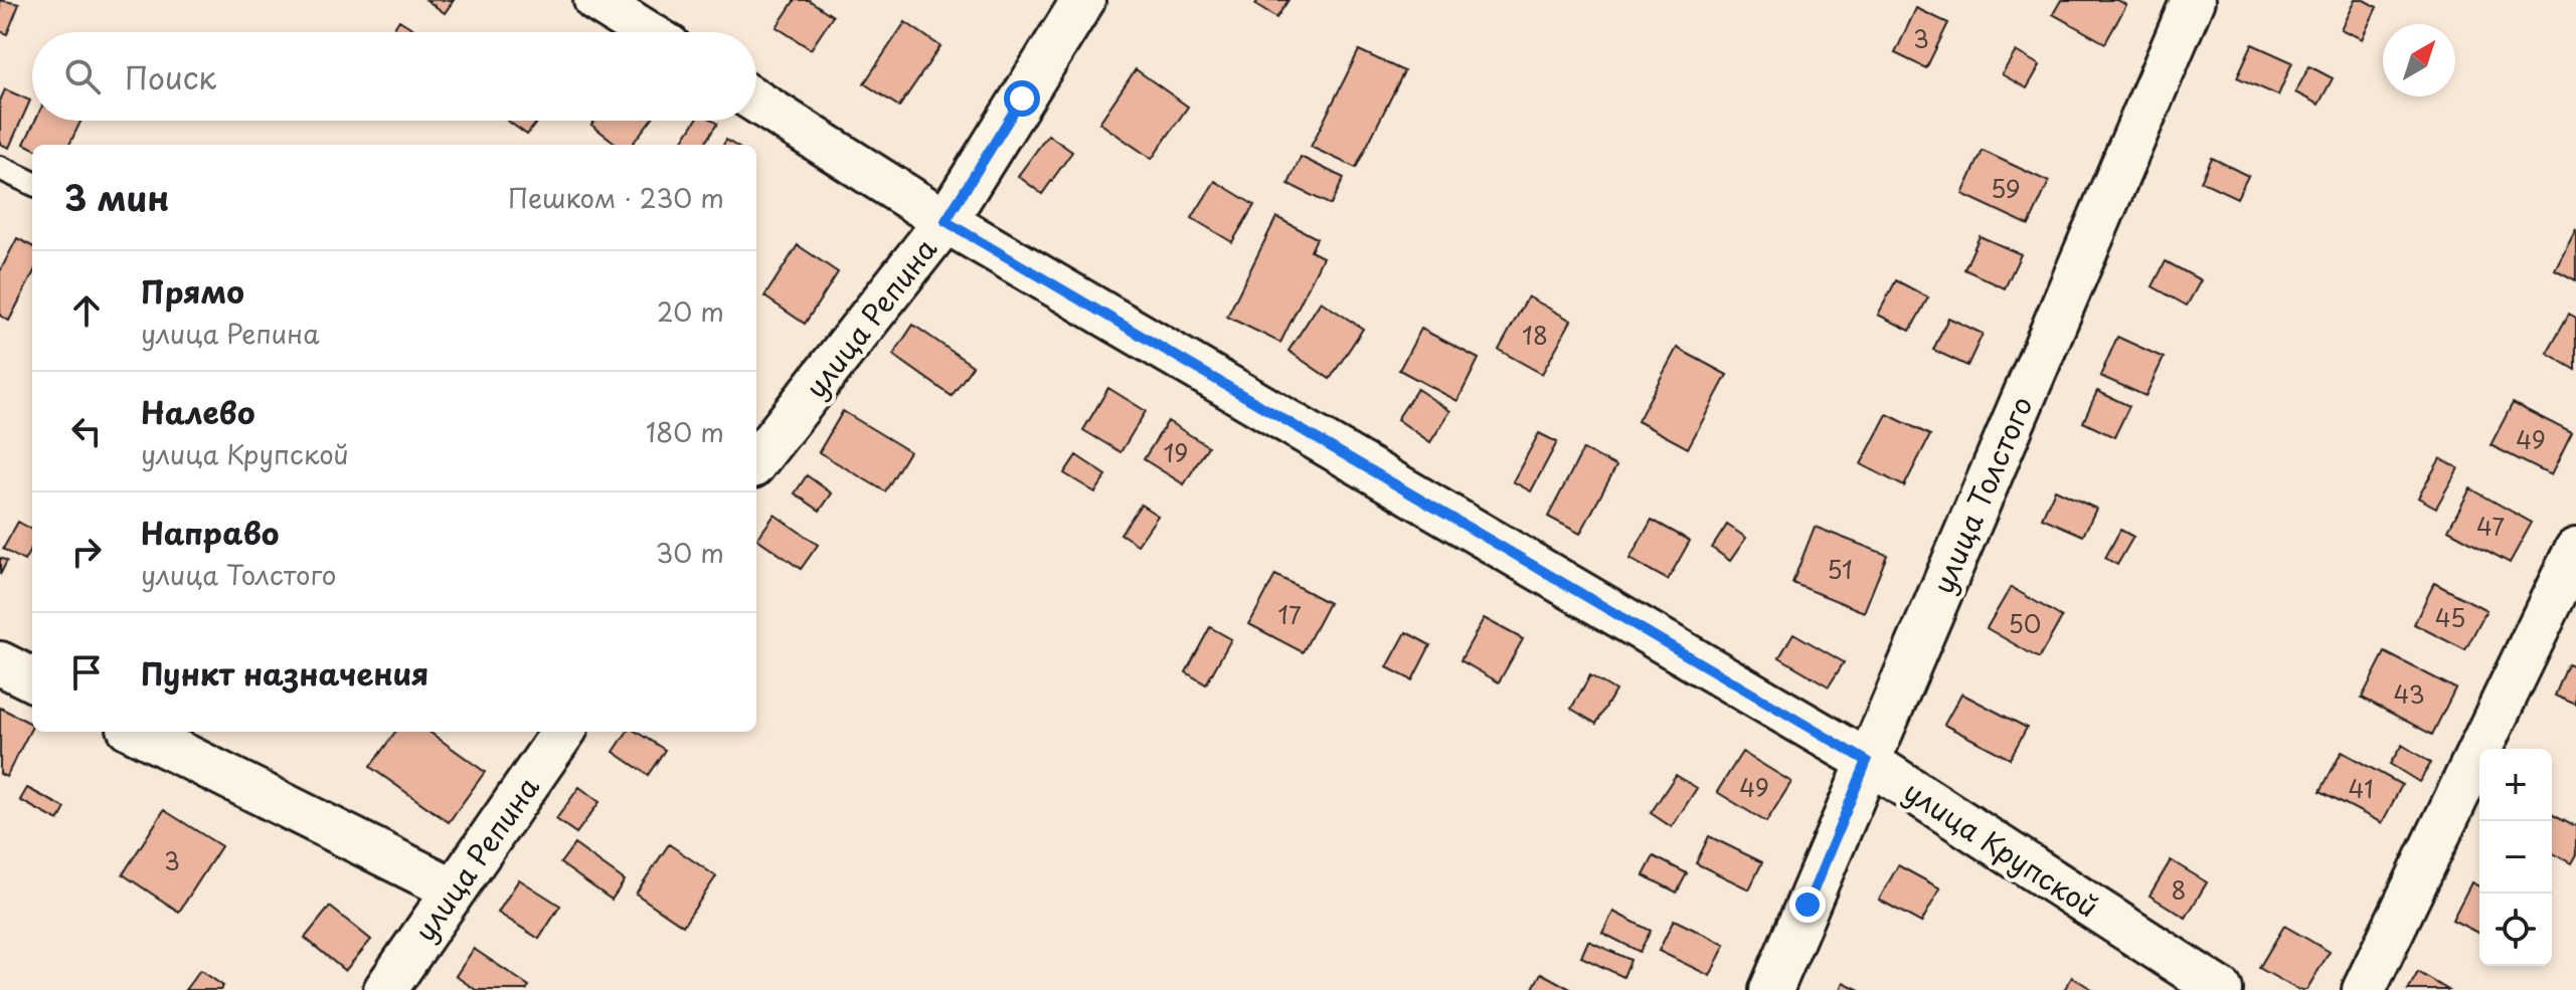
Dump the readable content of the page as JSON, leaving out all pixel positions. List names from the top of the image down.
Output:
{
  "streets": {
    "street": ["улица Репина", "улица Толстого", "улица Крупской"]
  },
  "crossings": [
    ["улица Репина", "улица Крупской"],
    ["улица Толстого", "улица Крупской"]
  ],
  "house_numbers": [
    "3",
    "59",
    "18",
    "49",
    "19",
    "47",
    "51",
    "17",
    "45",
    "50",
    "43",
    "49",
    "41",
    "3",
    "8"
  ],
  "north": "top right",
  "page": {
    "search": "Поиск",
    "heading": ["3 мин", "Пешком · 230 m"],
    "list": [
      ["Прямо", "улица Репина", "20 m"],
      ["Налево", "улица Крупской", "180 m"],
      ["Направо", "улица Толстого", "30 m"],
      "Пункт назначения"
    ],
    "map_buttons": ["+", "−"]
  }
}
